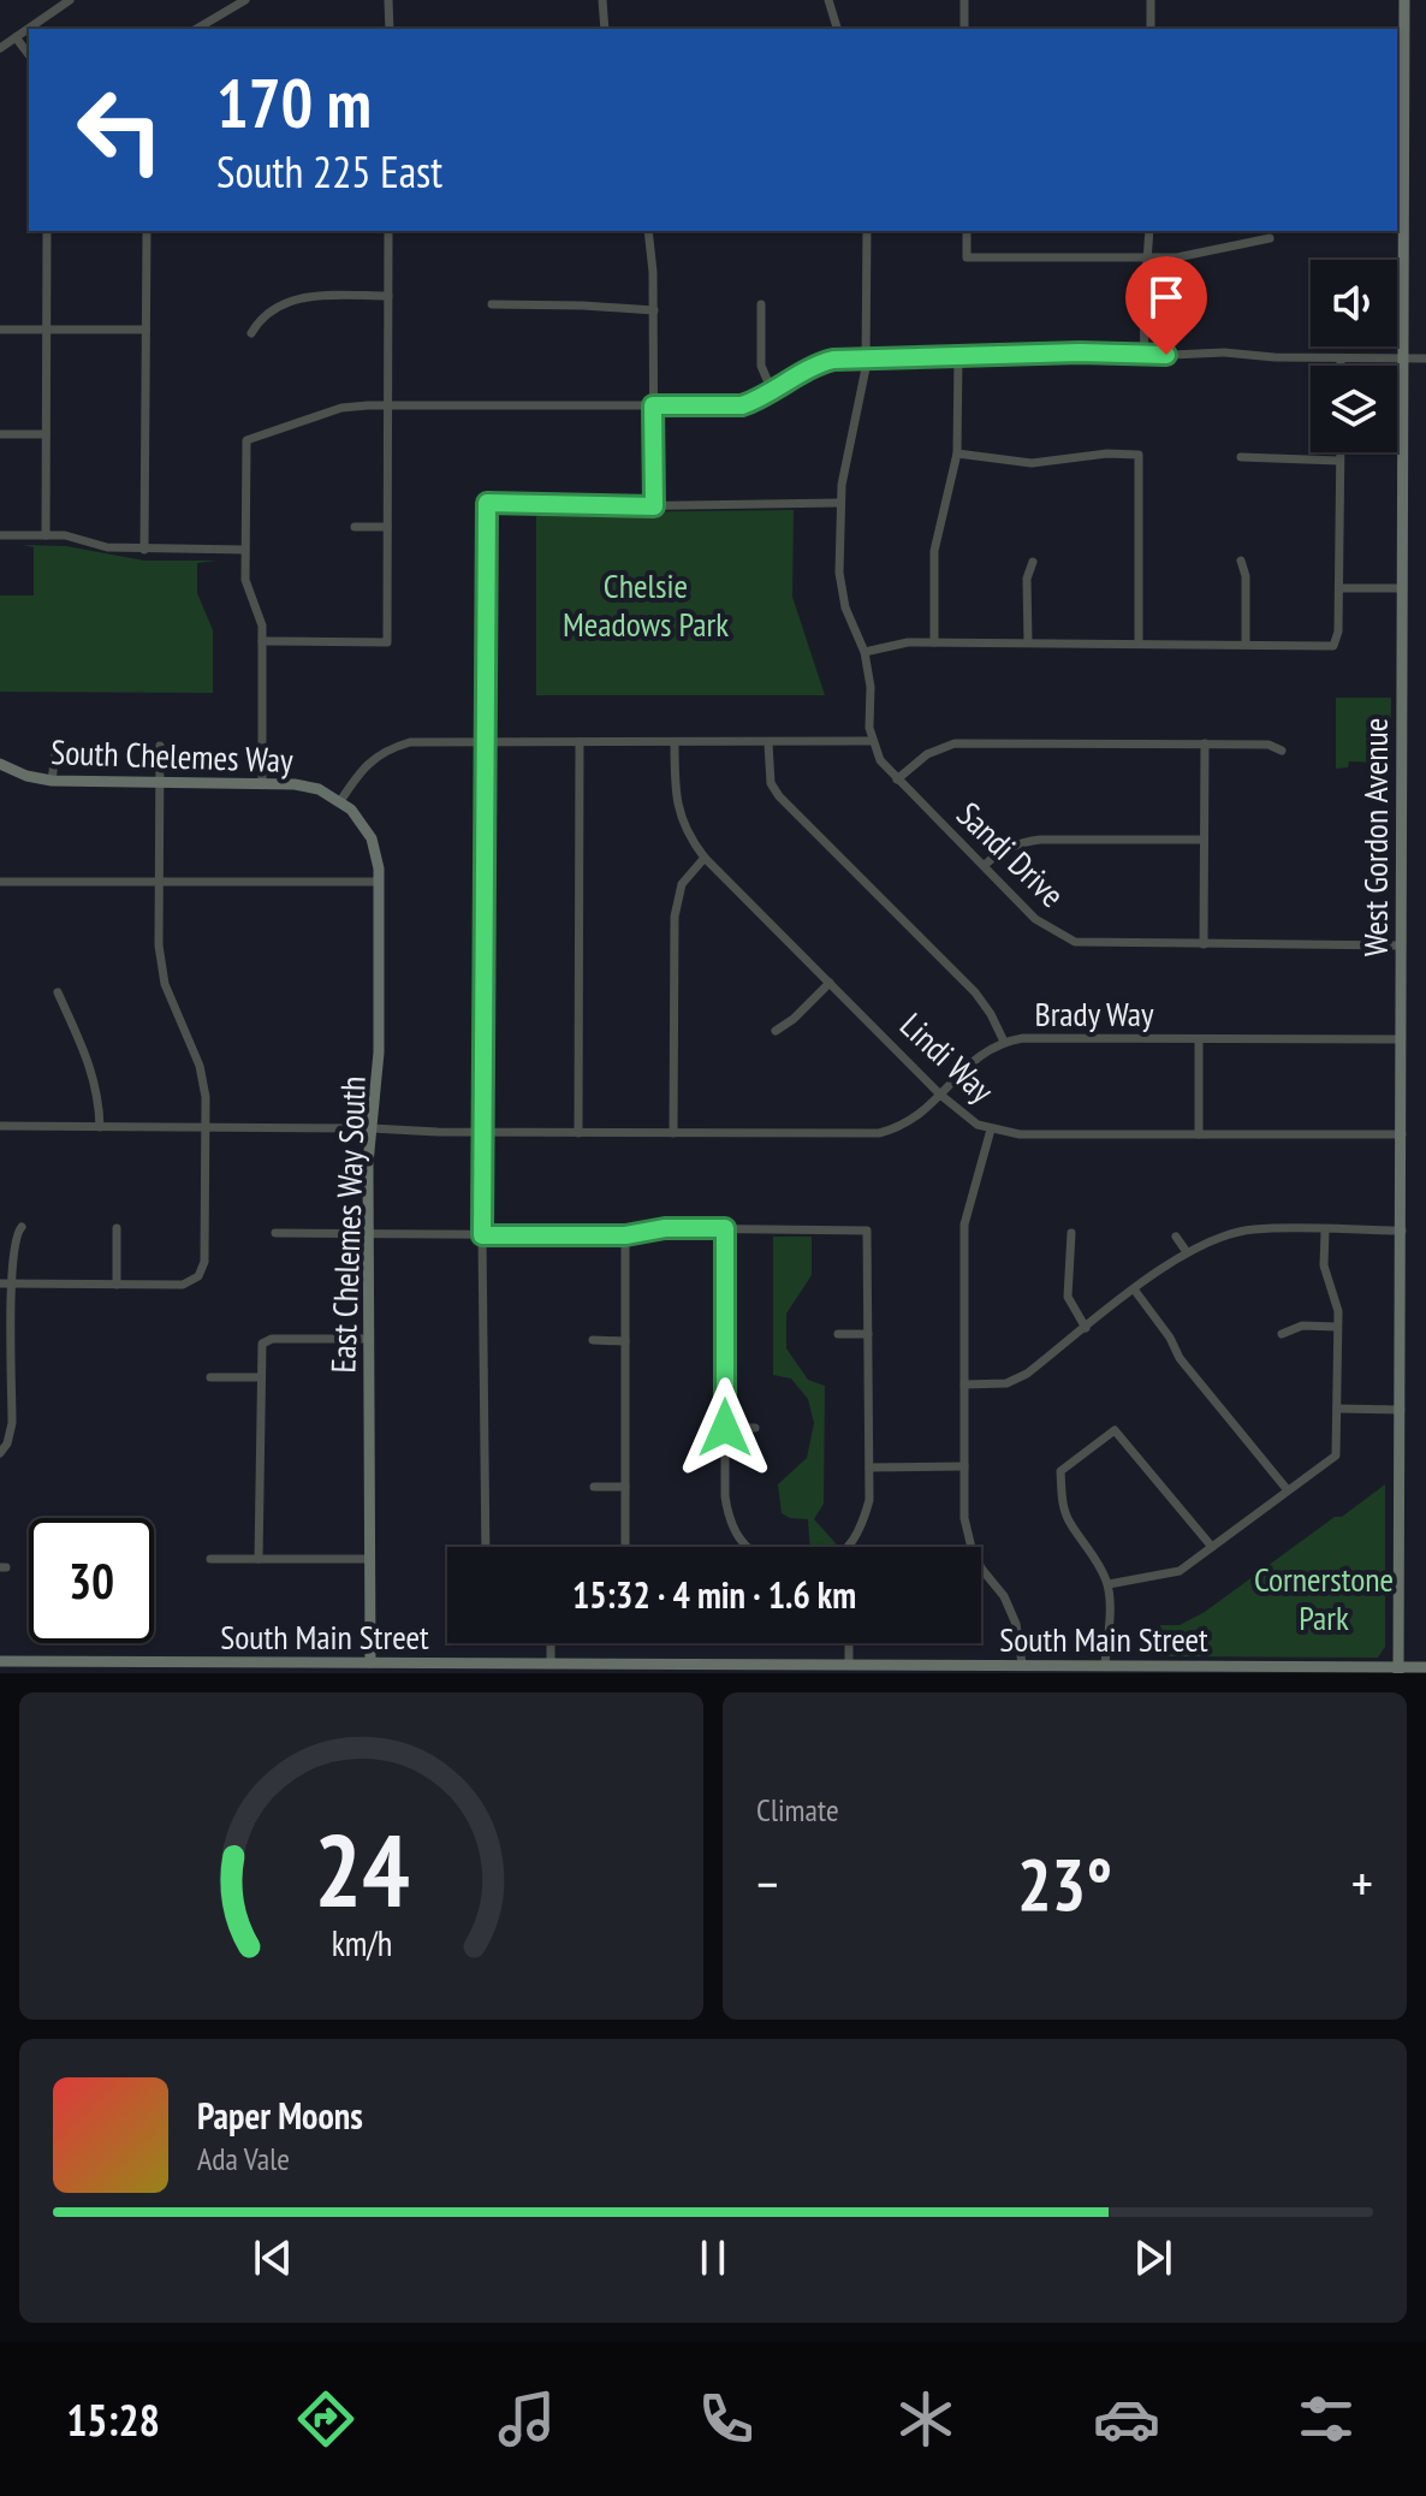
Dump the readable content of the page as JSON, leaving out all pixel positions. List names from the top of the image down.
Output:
{
  "streets": {
    "street": [
      "South Chelemes Way",
      "West Gordon Avenue",
      "Sandi Drive",
      "Brady Way",
      "Lindi Way",
      "East Chelemes Way South",
      "South Main Street"
    ]
  },
  "crossings": [
    ["South Chelemes Way", "East Chelemes Way South"],
    ["West Gordon Avenue", "Sandi Drive"],
    ["West Gordon Avenue", "Brady Way"],
    ["West Gordon Avenue", "Lindi Way"],
    ["West Gordon Avenue", "South Main Street"],
    ["East Chelemes Way South", "South Main Street"]
  ],
  "parks": ["Chelsie Meadows Park", "Cornerstone Park"],
  "page": {
    "turn": ["170 m", "South 225 East"],
    "limit": "30",
    "trip": "15:32 · 4 min · 1.6 km",
    "tile": "Climate",
    "heat": ["−", "23°", "+"],
    "song": ["Paper Moons", "Ada Vale"],
    "tabs": "15:28",
    "gauge": ["24", "km/h"]
  }
}
